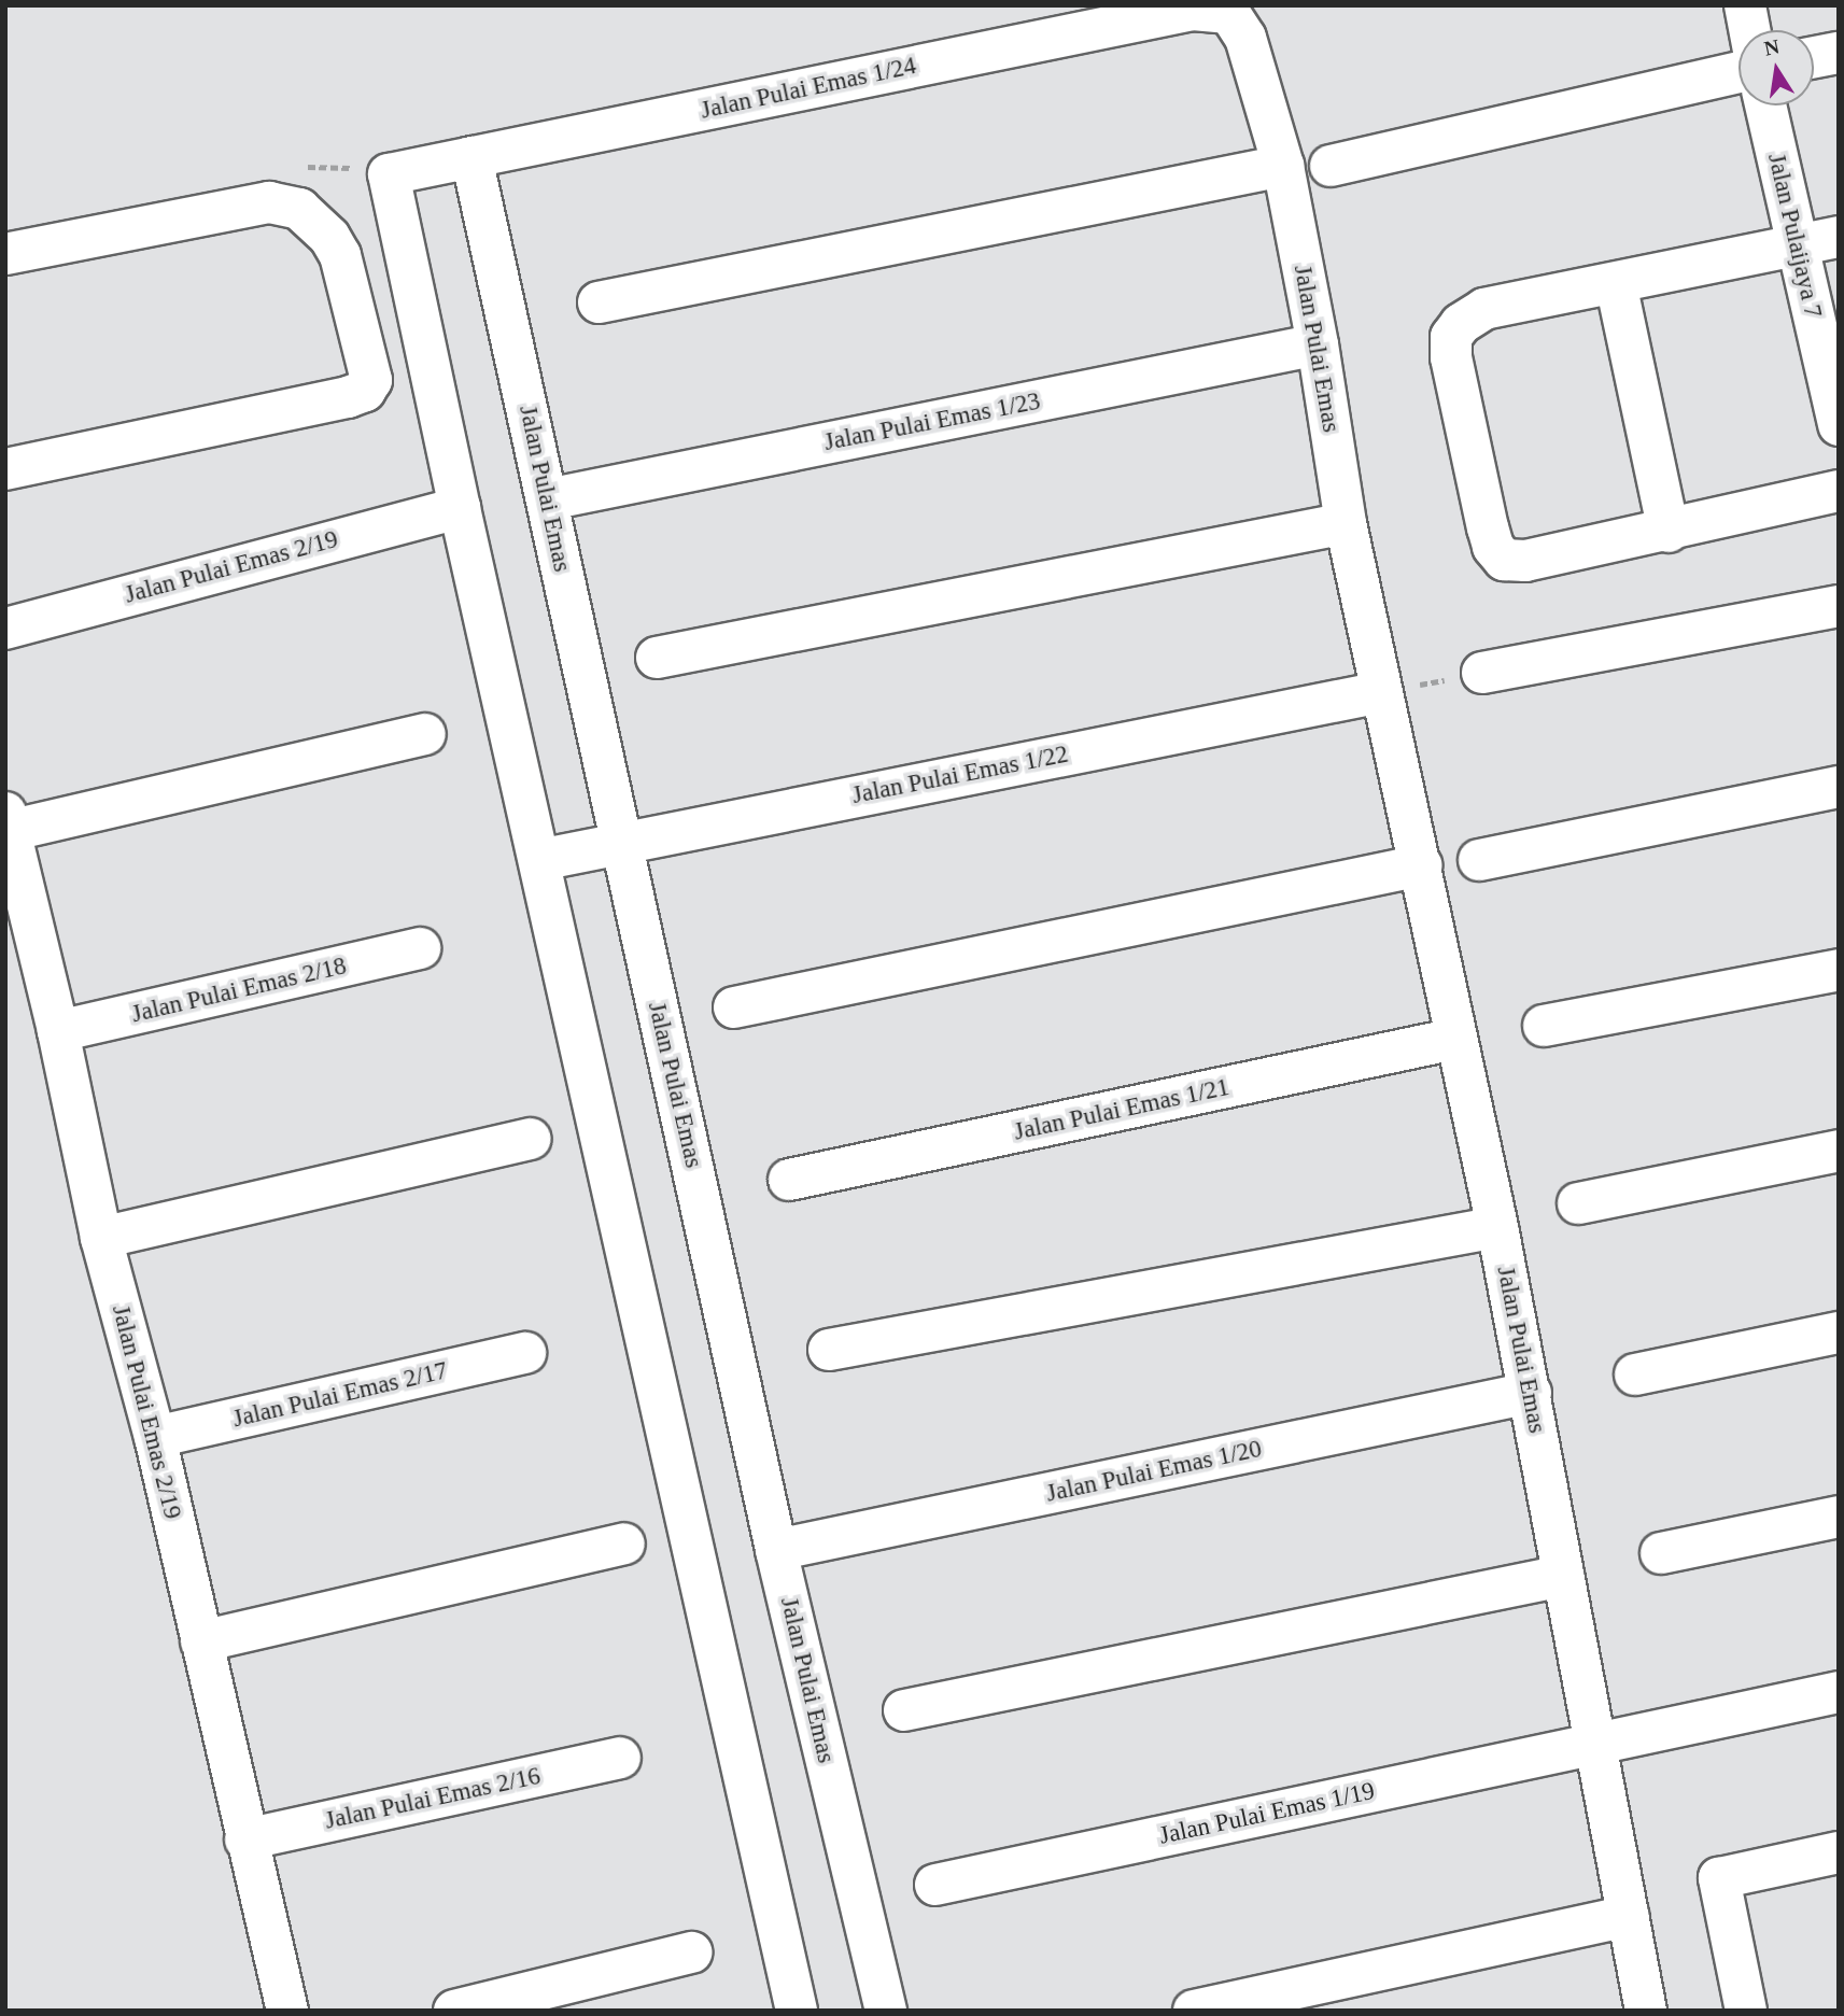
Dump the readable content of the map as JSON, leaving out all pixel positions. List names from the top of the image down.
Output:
{
  "streets": {
    "street": [
      "Jalan Pulai Emas 1/24",
      "Jalan Pulaijaya 7",
      "Jalan Pulai Emas",
      "Jalan Pulai Emas 1/23",
      "Jalan Pulai Emas 2/19",
      "Jalan Pulai Emas 1/22",
      "Jalan Pulai Emas 2/18",
      "Jalan Pulai Emas 1/21",
      "Jalan Pulai Emas 2/17",
      "Jalan Pulai Emas 1/20",
      "Jalan Pulai Emas 2/16",
      "Jalan Pulai Emas 1/19"
    ]
  },
  "crossings": [
    ["Jalan Pulai Emas 1/24", "Jalan Pulai Emas"],
    ["Jalan Pulai Emas", "Jalan Pulai Emas 1/23"],
    ["Jalan Pulai Emas", "Jalan Pulai Emas 1/22"],
    ["Jalan Pulai Emas", "Jalan Pulai Emas 1/21"],
    ["Jalan Pulai Emas", "Jalan Pulai Emas 1/20"],
    ["Jalan Pulai Emas", "Jalan Pulai Emas 1/19"],
    ["Jalan Pulai Emas 2/19", "Jalan Pulai Emas 2/18"],
    ["Jalan Pulai Emas 2/19", "Jalan Pulai Emas 2/17"],
    ["Jalan Pulai Emas 2/19", "Jalan Pulai Emas 2/16"]
  ],
  "north": "top"
}
